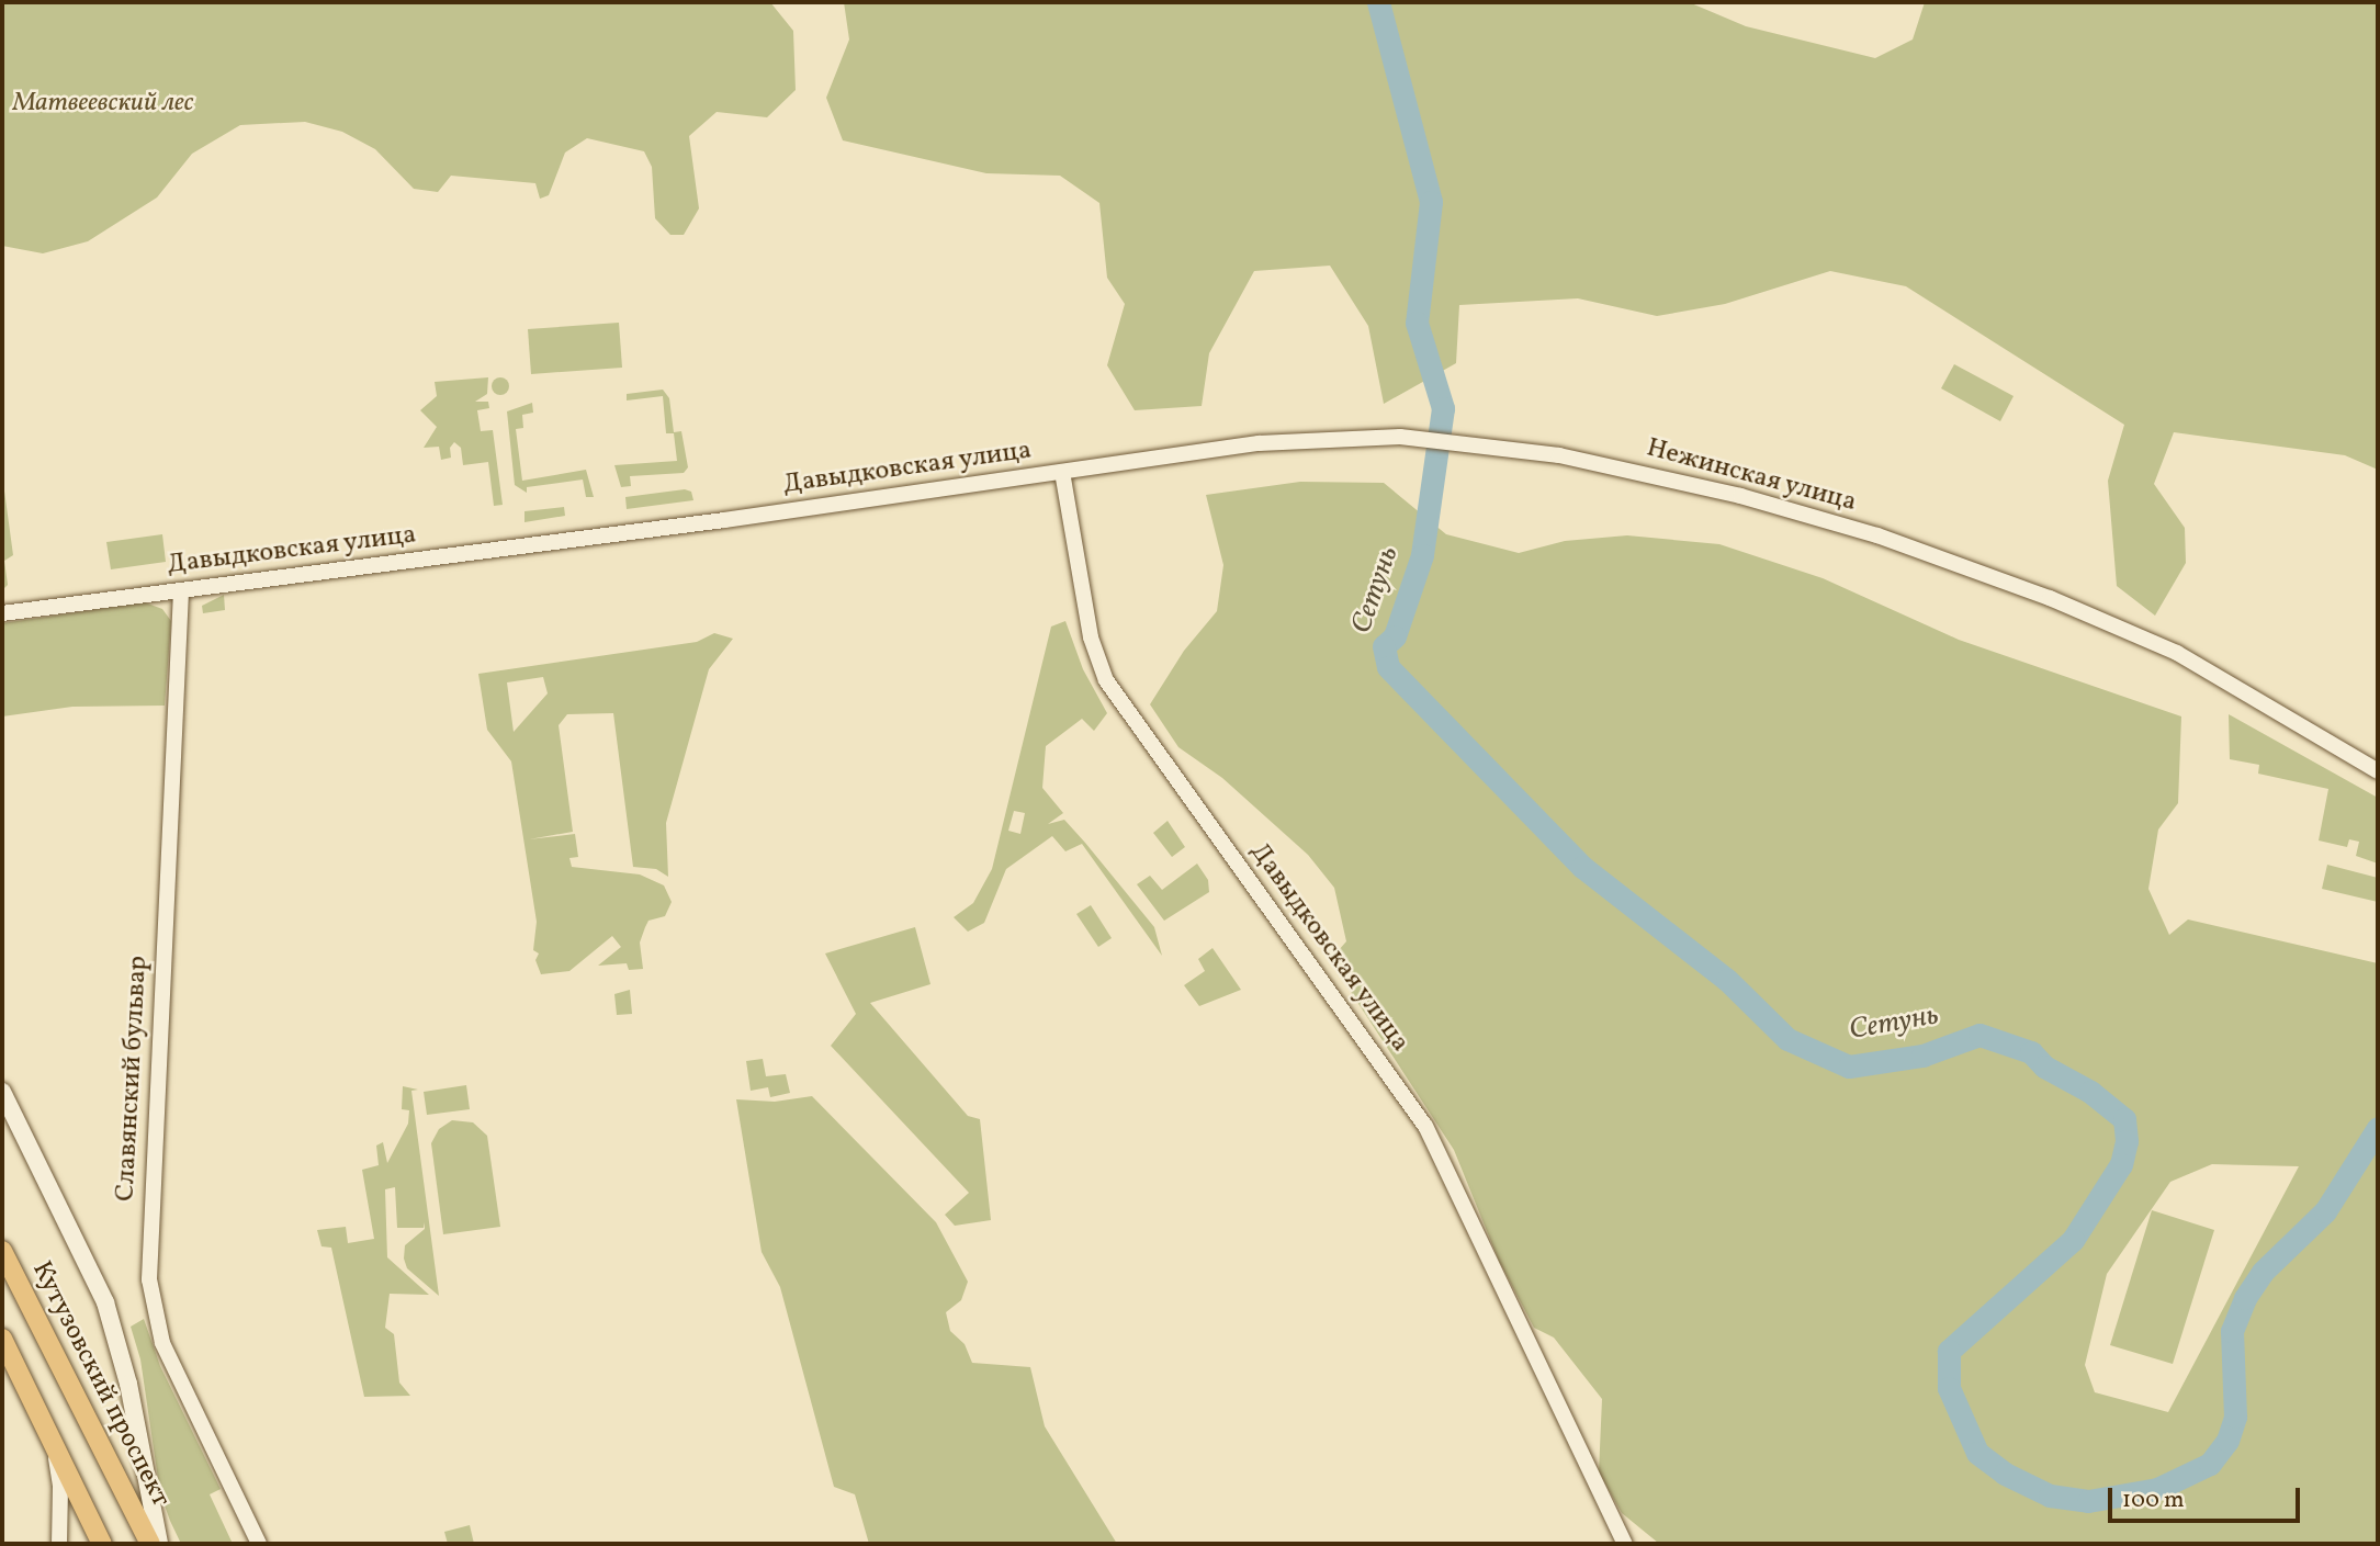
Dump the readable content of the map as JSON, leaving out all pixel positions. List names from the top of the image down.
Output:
{
  "streets": {
    "main road": ["Кутузовский проспект"],
    "street": ["Давыдковская улица", "Нежинская улица", "Славянский бульвар"]
  },
  "crossings": [
    ["Давыдковская улица", "Нежинская улица"],
    ["Давыдковская улица", "Славянский бульвар"]
  ],
  "water": ["Сетунь"],
  "parks": ["Матвеевский лес"],
  "scale_bar": "100 m"
}
